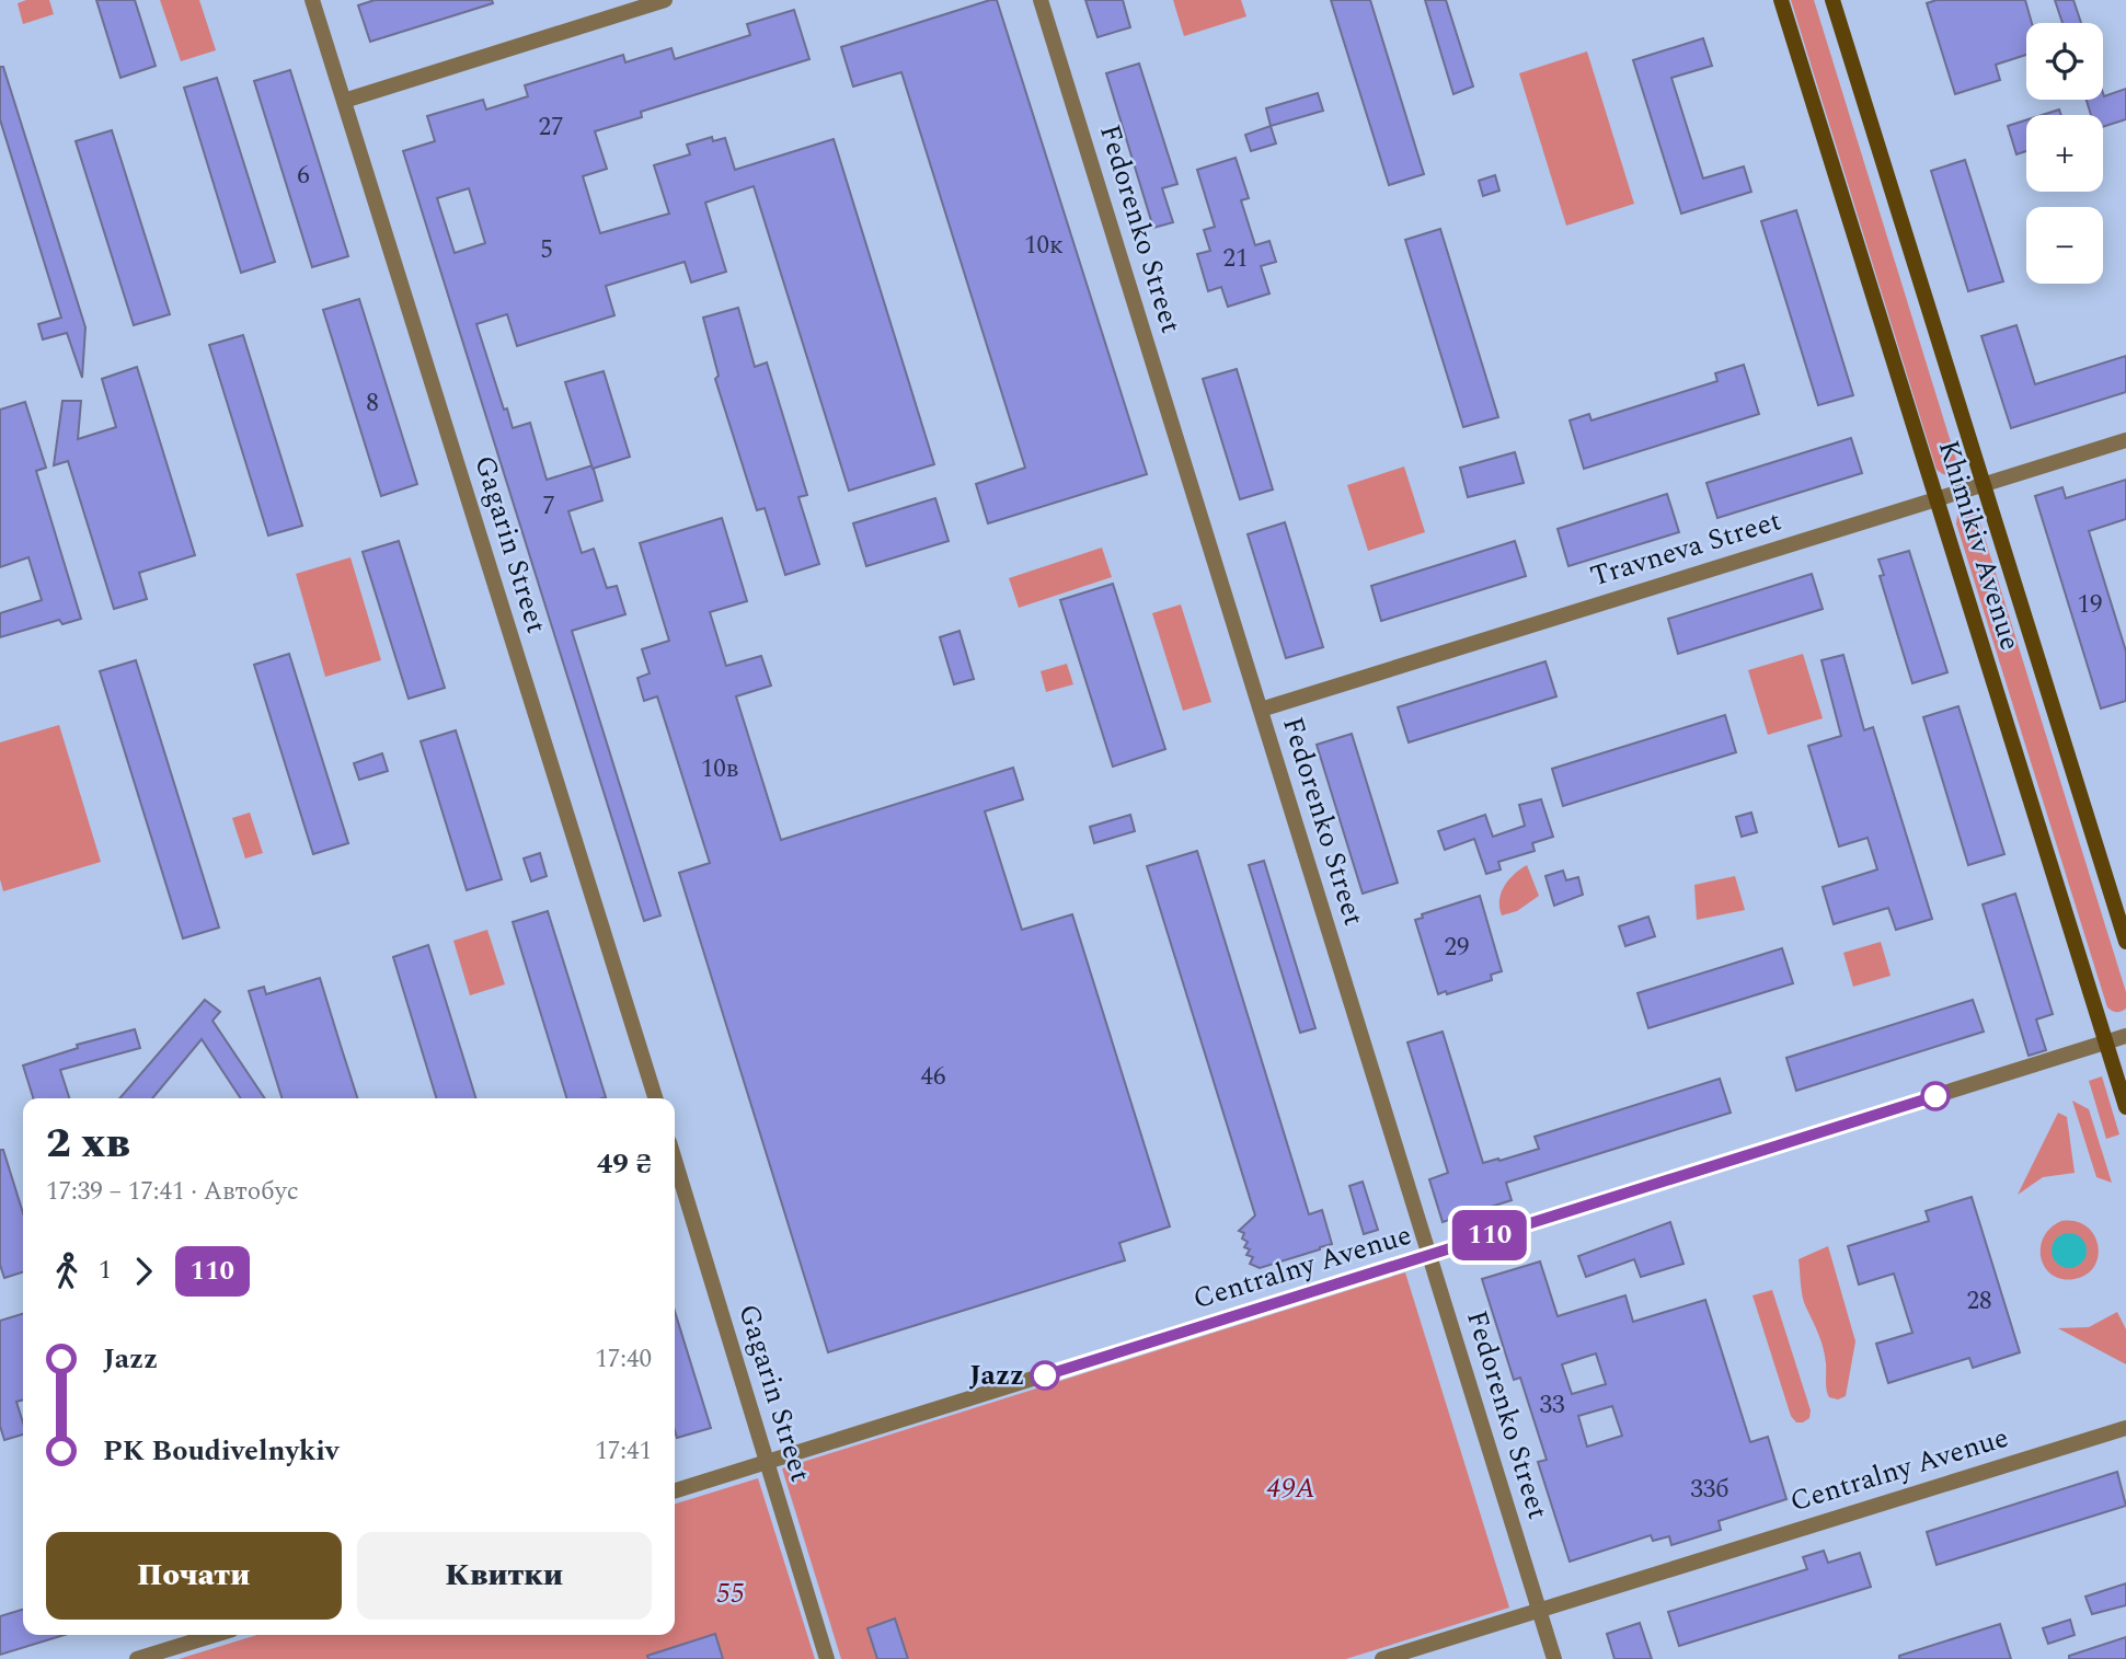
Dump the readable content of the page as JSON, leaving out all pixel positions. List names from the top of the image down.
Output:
{
  "streets": {
    "main road": ["Khimikiv Avenue"],
    "street": [
      "Fedorenko Street",
      "Gagarin Street",
      "Travneva Street",
      "Centralny Avenue"
    ]
  },
  "crossings": [
    ["Fedorenko Street", "Travneva Street"],
    ["Fedorenko Street", "Centralny Avenue"],
    ["Gagarin Street", "Centralny Avenue"],
    ["Khimikiv Avenue", "Travneva Street"],
    ["Khimikiv Avenue", "Centralny Avenue"]
  ],
  "parks": ["49А", "55"],
  "places": ["Jazz"],
  "lines": ["bus line 110"],
  "house_numbers": [
    "27",
    "6",
    "10к",
    "5",
    "21",
    "8",
    "7",
    "19",
    "10в",
    "29",
    "46",
    "28",
    "33",
    "33б"
  ],
  "page": {
    "on_map": "110",
    "map_buttons": ["+", "−"],
    "heading": ["2 хв", "17:39 – 17:41 · Автобус", "49 ₴"],
    "legs": ["1", "110"],
    "list": [
      {
        "name": "Jazz",
        "value": "17:40"
      },
      {
        "name": "PK Boudivelnykiv",
        "value": "17:41"
      }
    ],
    "buttons": ["Почати", "Квитки"]
  }
}
